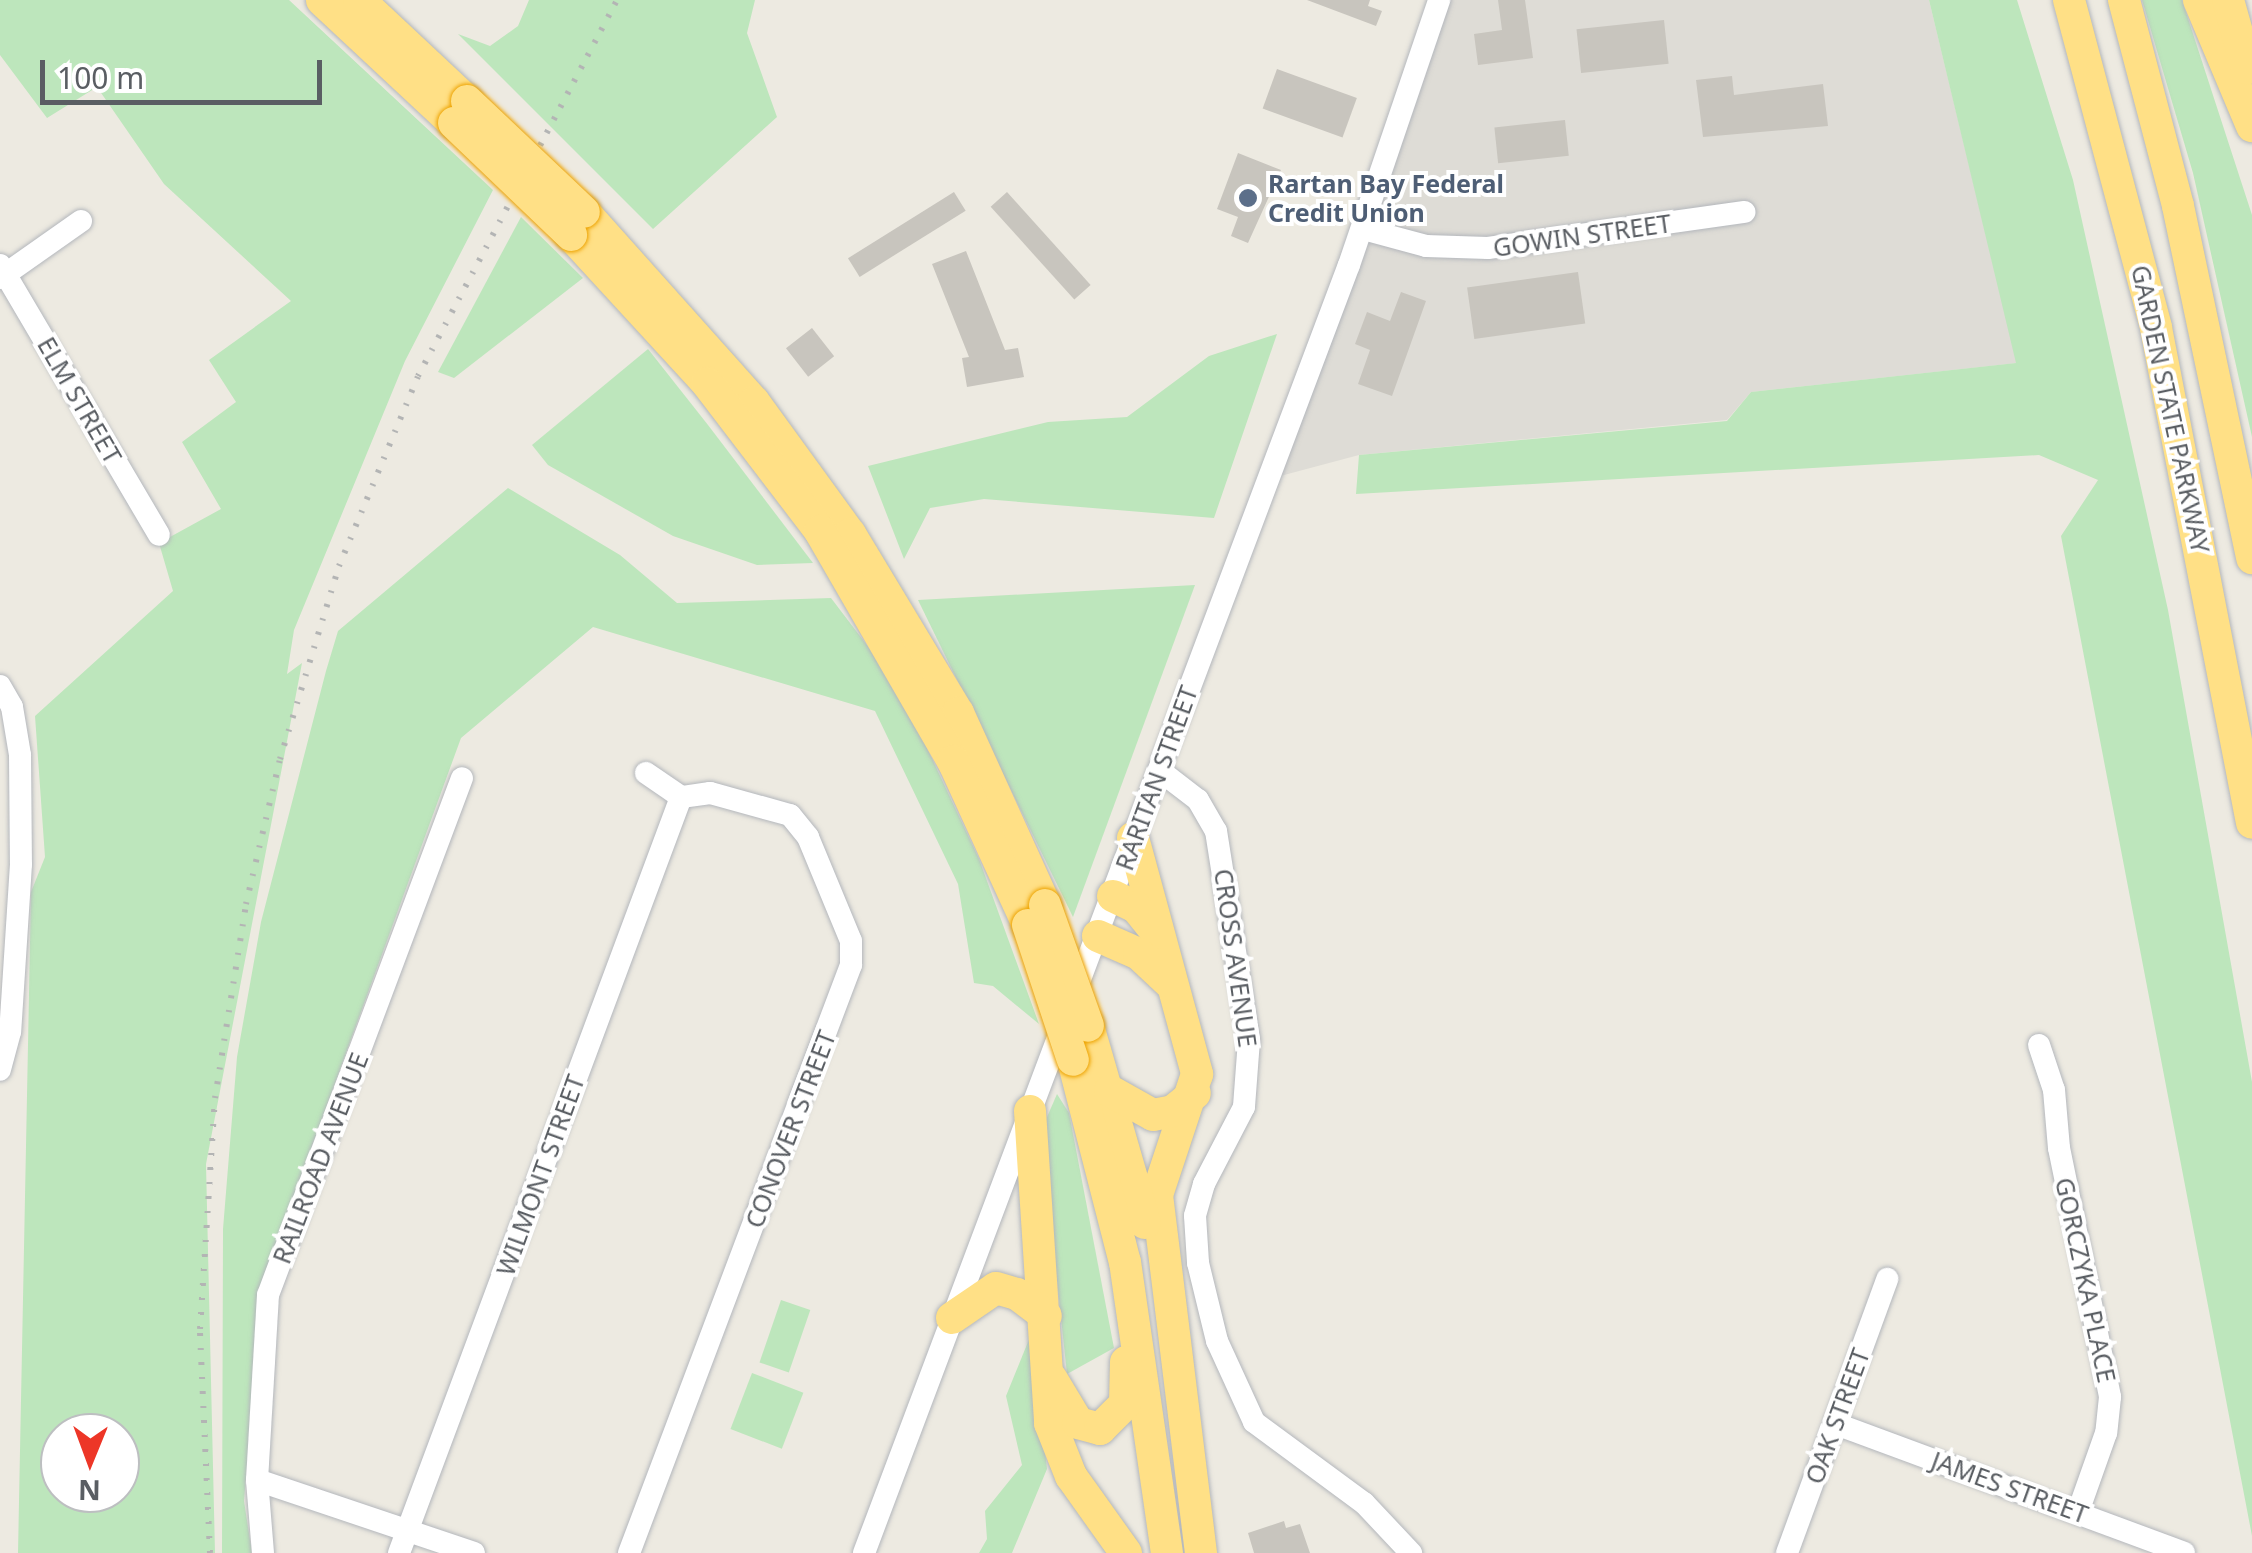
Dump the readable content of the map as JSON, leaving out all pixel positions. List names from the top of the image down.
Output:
{
  "streets": {
    "highway": ["GARDEN STATE PARKWAY"],
    "street": [
      "GOWIN STREET",
      "ELM STREET",
      "RARITAN STREET",
      "CROSS AVENUE",
      "CONOVER STREET",
      "RAILROAD AVENUE",
      "WILMONT STREET",
      "GORCZYKA PLACE",
      "OAK STREET",
      "JAMES STREET"
    ]
  },
  "crossings": [
    ["GOWIN STREET", "RARITAN STREET"],
    ["RARITAN STREET", "CROSS AVENUE"],
    ["CONOVER STREET", "WILMONT STREET"],
    ["GORCZYKA PLACE", "JAMES STREET"],
    ["OAK STREET", "JAMES STREET"]
  ],
  "places": ["Rartan Bay Federal Credit Union"],
  "scale_bar": "100 m",
  "north": "bottom"
}
